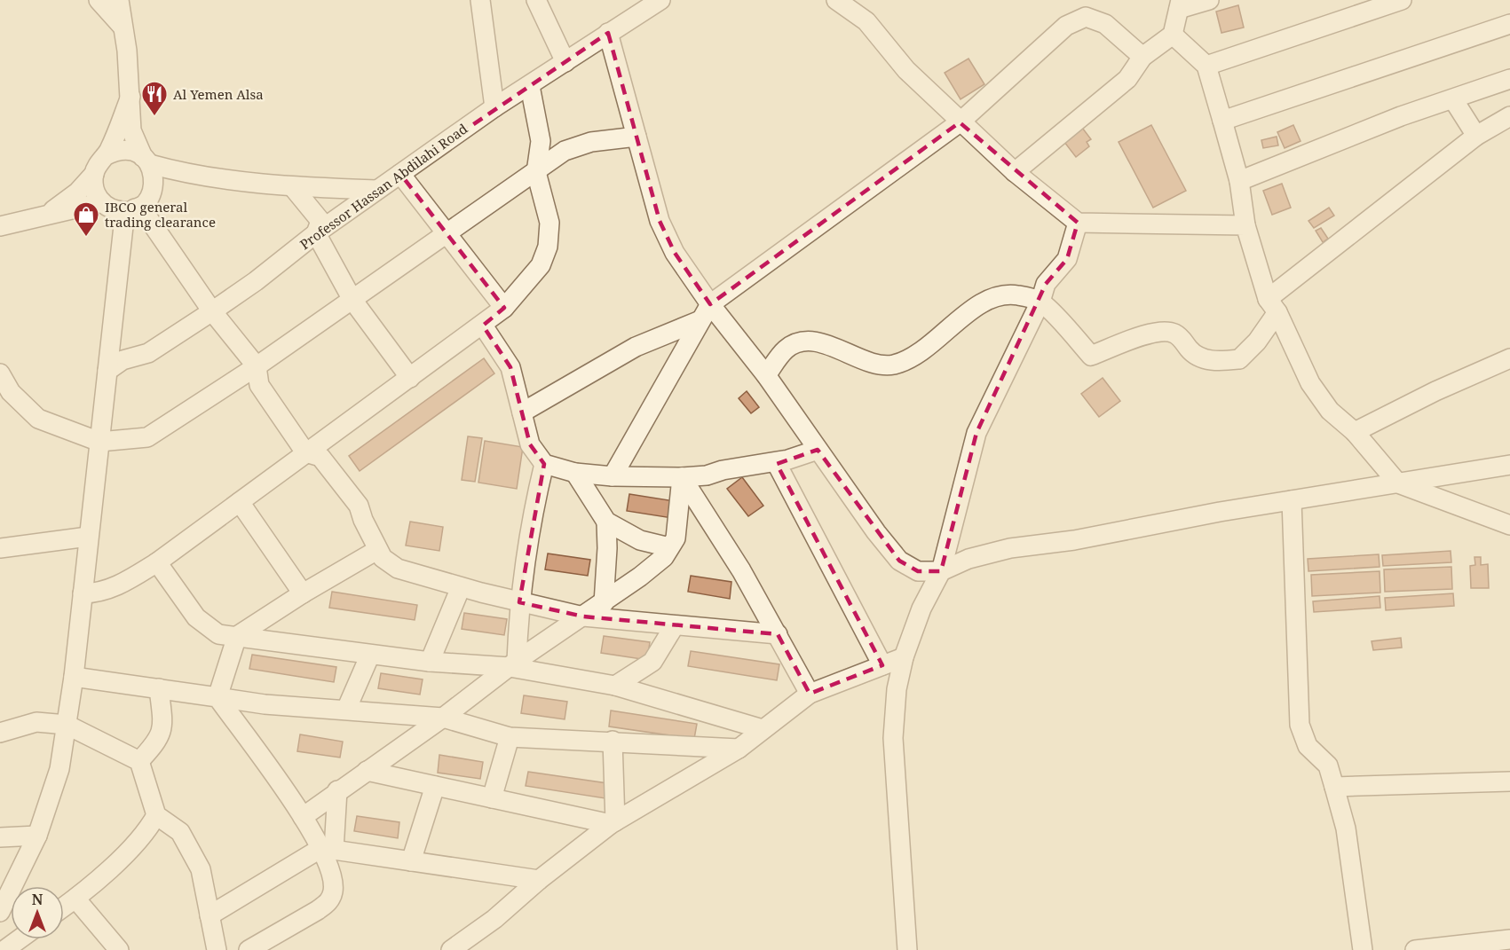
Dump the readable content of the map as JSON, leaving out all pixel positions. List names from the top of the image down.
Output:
{
  "streets": {
    "street": ["Professor Hassan Abdilahi Road"]
  },
  "places": {
    "restaurant": ["Al Yemen Alsa"],
    "shop": ["IBCO general trading clearance"]
  },
  "north": "top"
}
